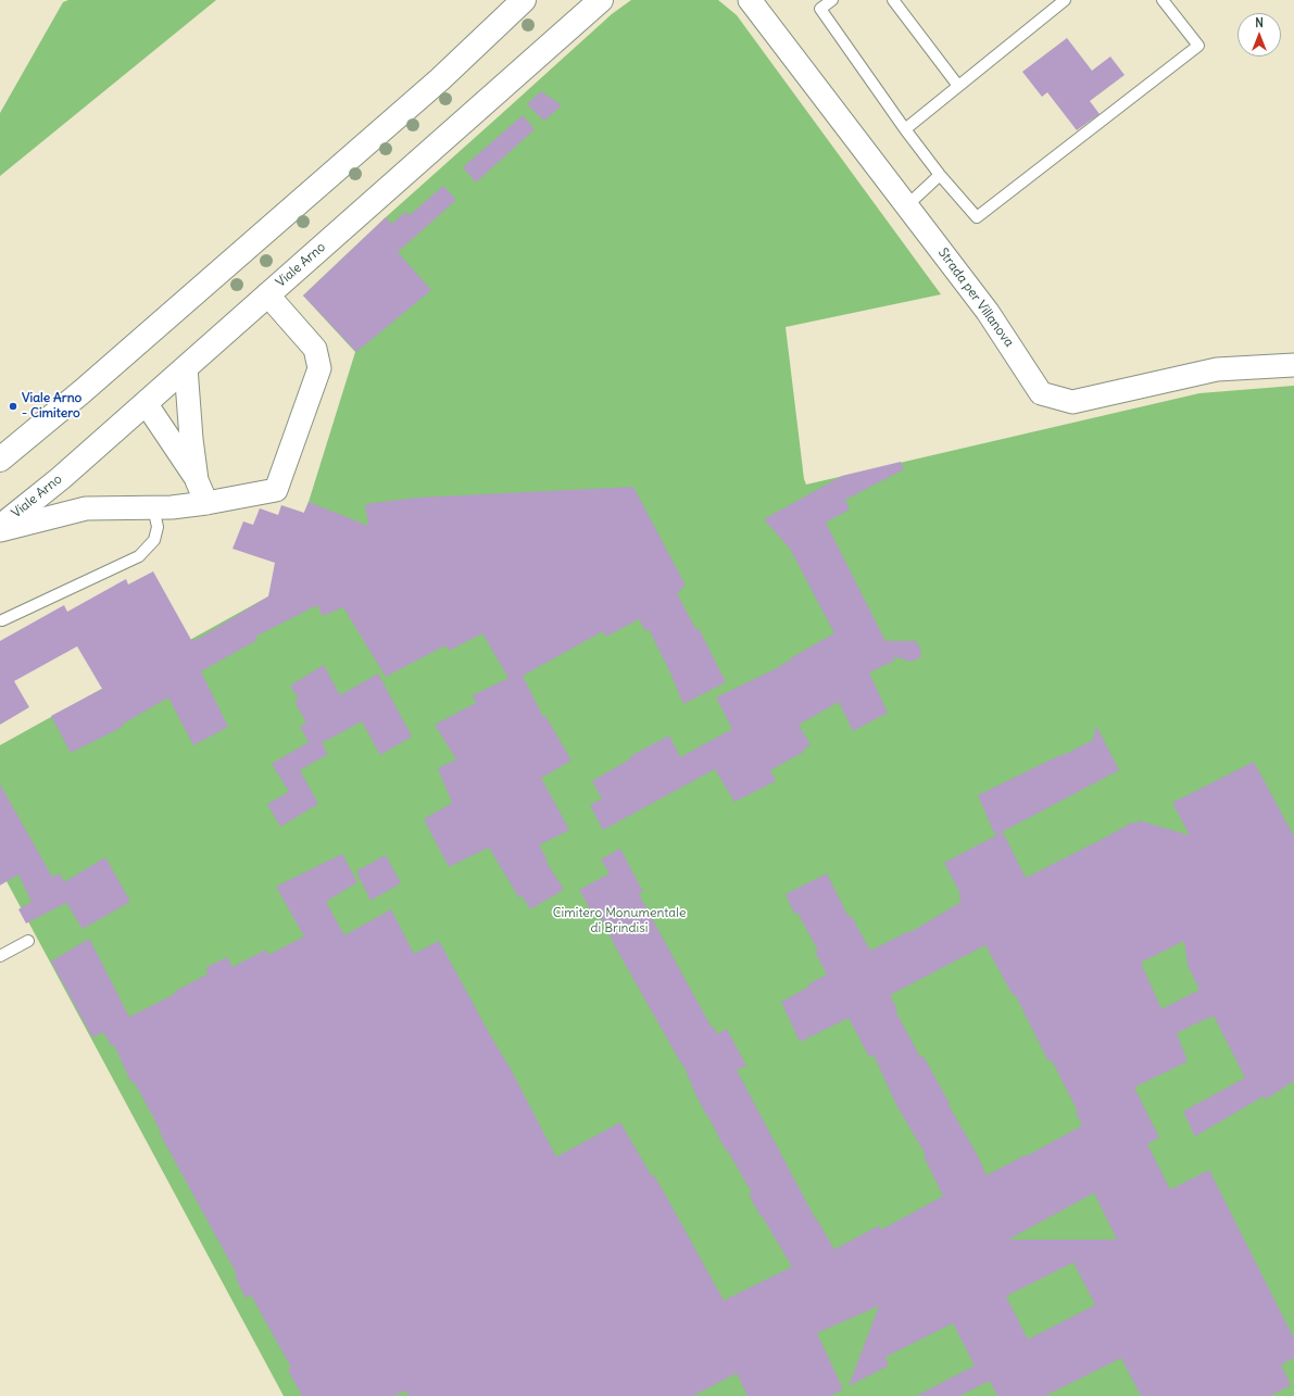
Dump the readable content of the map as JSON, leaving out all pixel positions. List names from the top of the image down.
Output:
{
  "streets": {
    "main road": ["Viale Arno"],
    "street": ["Strada per Villanova"]
  },
  "parks": ["Cimitero Monumentale di Brindisi"],
  "places": ["Viale Arno - Cimitero"],
  "north": "top"
}
